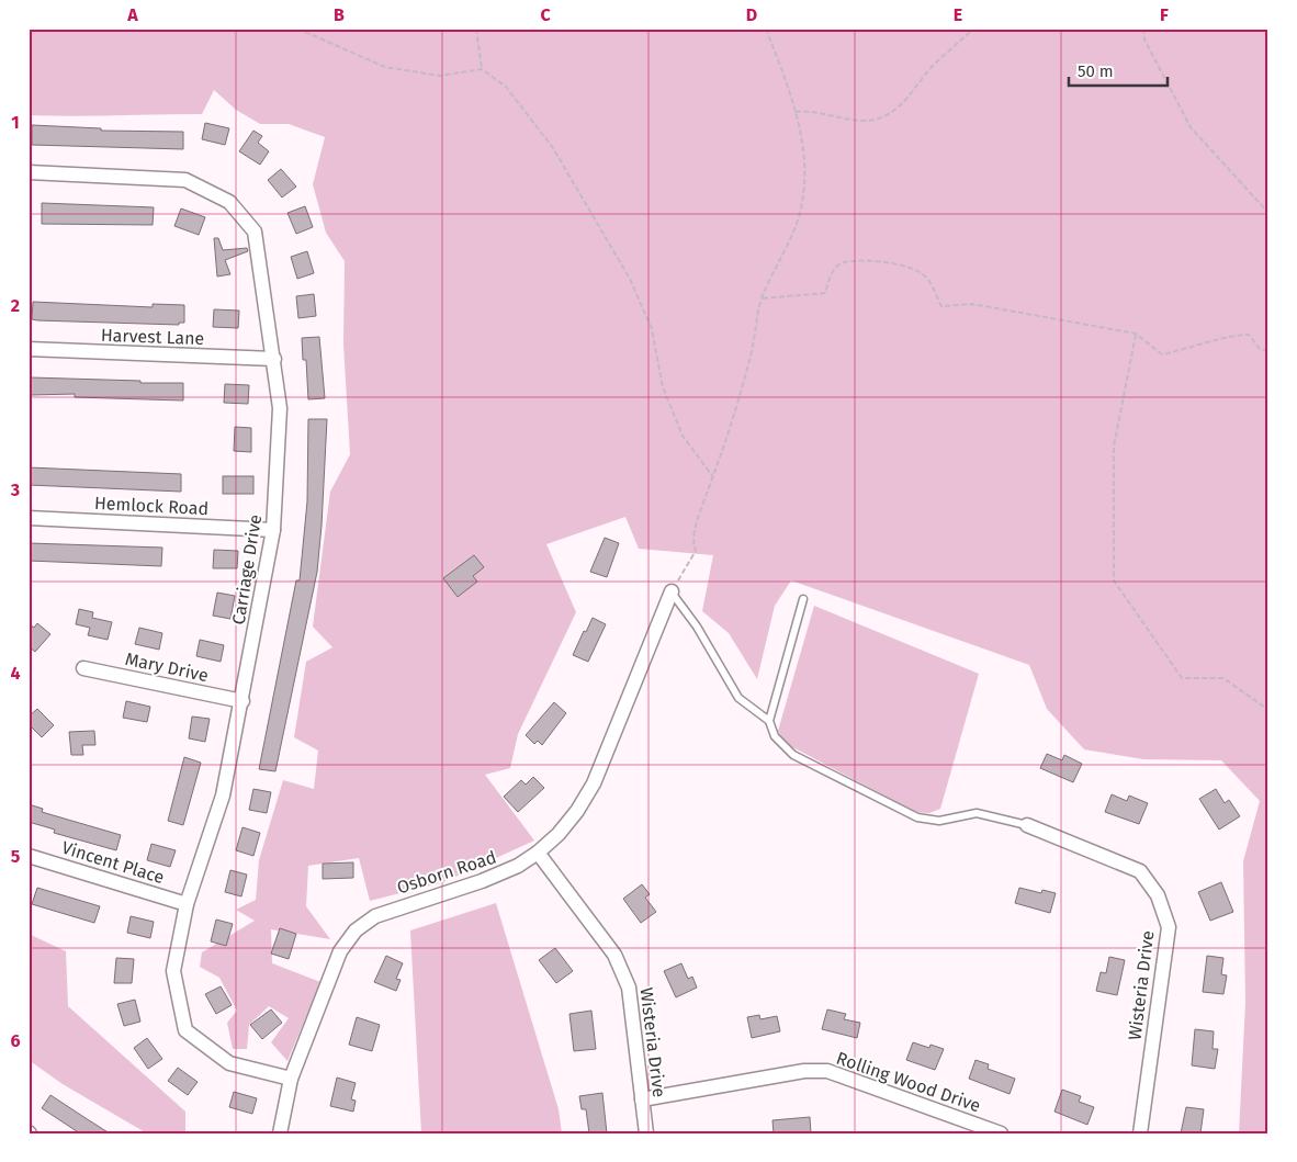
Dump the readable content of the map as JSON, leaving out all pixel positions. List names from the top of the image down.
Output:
{
  "streets": {
    "street": [
      "Harvest Lane",
      "Hemlock Road",
      "Carriage Drive",
      "Mary Drive",
      "Vincent Place",
      "Osborn Road",
      "Wisteria Drive",
      "Rolling Wood Drive"
    ]
  },
  "crossings": [
    ["Harvest Lane", "Carriage Drive"],
    ["Hemlock Road", "Carriage Drive"],
    ["Carriage Drive", "Mary Drive"],
    ["Carriage Drive", "Vincent Place"],
    ["Carriage Drive", "Osborn Road"],
    ["Osborn Road", "Wisteria Drive"],
    ["Wisteria Drive", "Rolling Wood Drive"]
  ],
  "scale_bar": "50 m",
  "grid": {
    "columns": [
      "A",
      "B",
      "C",
      "D",
      "E",
      "F"
    ],
    "rows": [
      "1",
      "2",
      "3",
      "4",
      "5",
      "6"
    ]
  }
}
